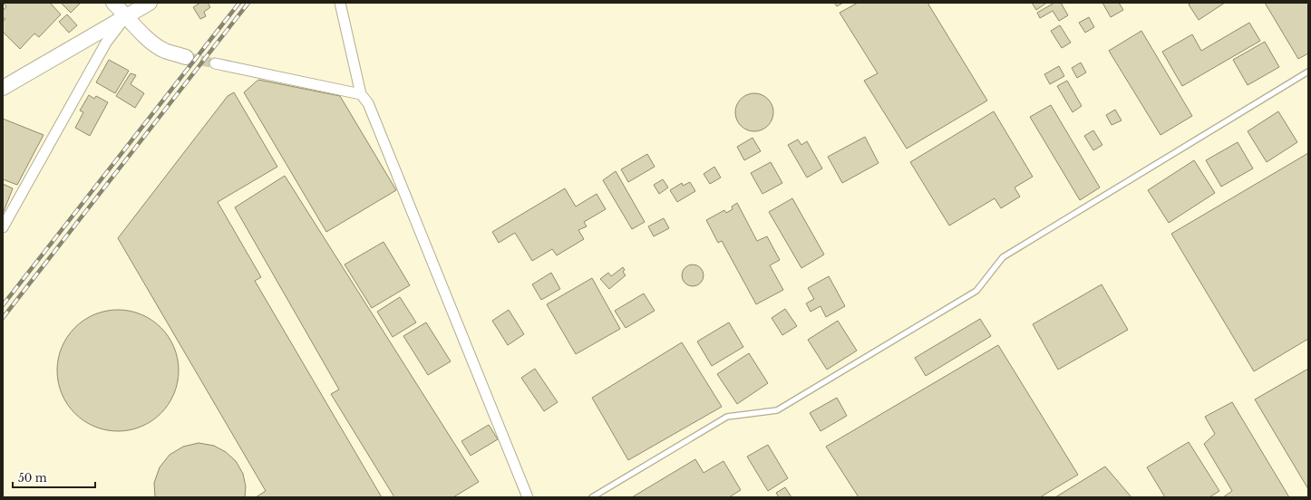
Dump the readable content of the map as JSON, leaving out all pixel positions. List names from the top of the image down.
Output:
{
  "scale_bar": "50 m"
}
